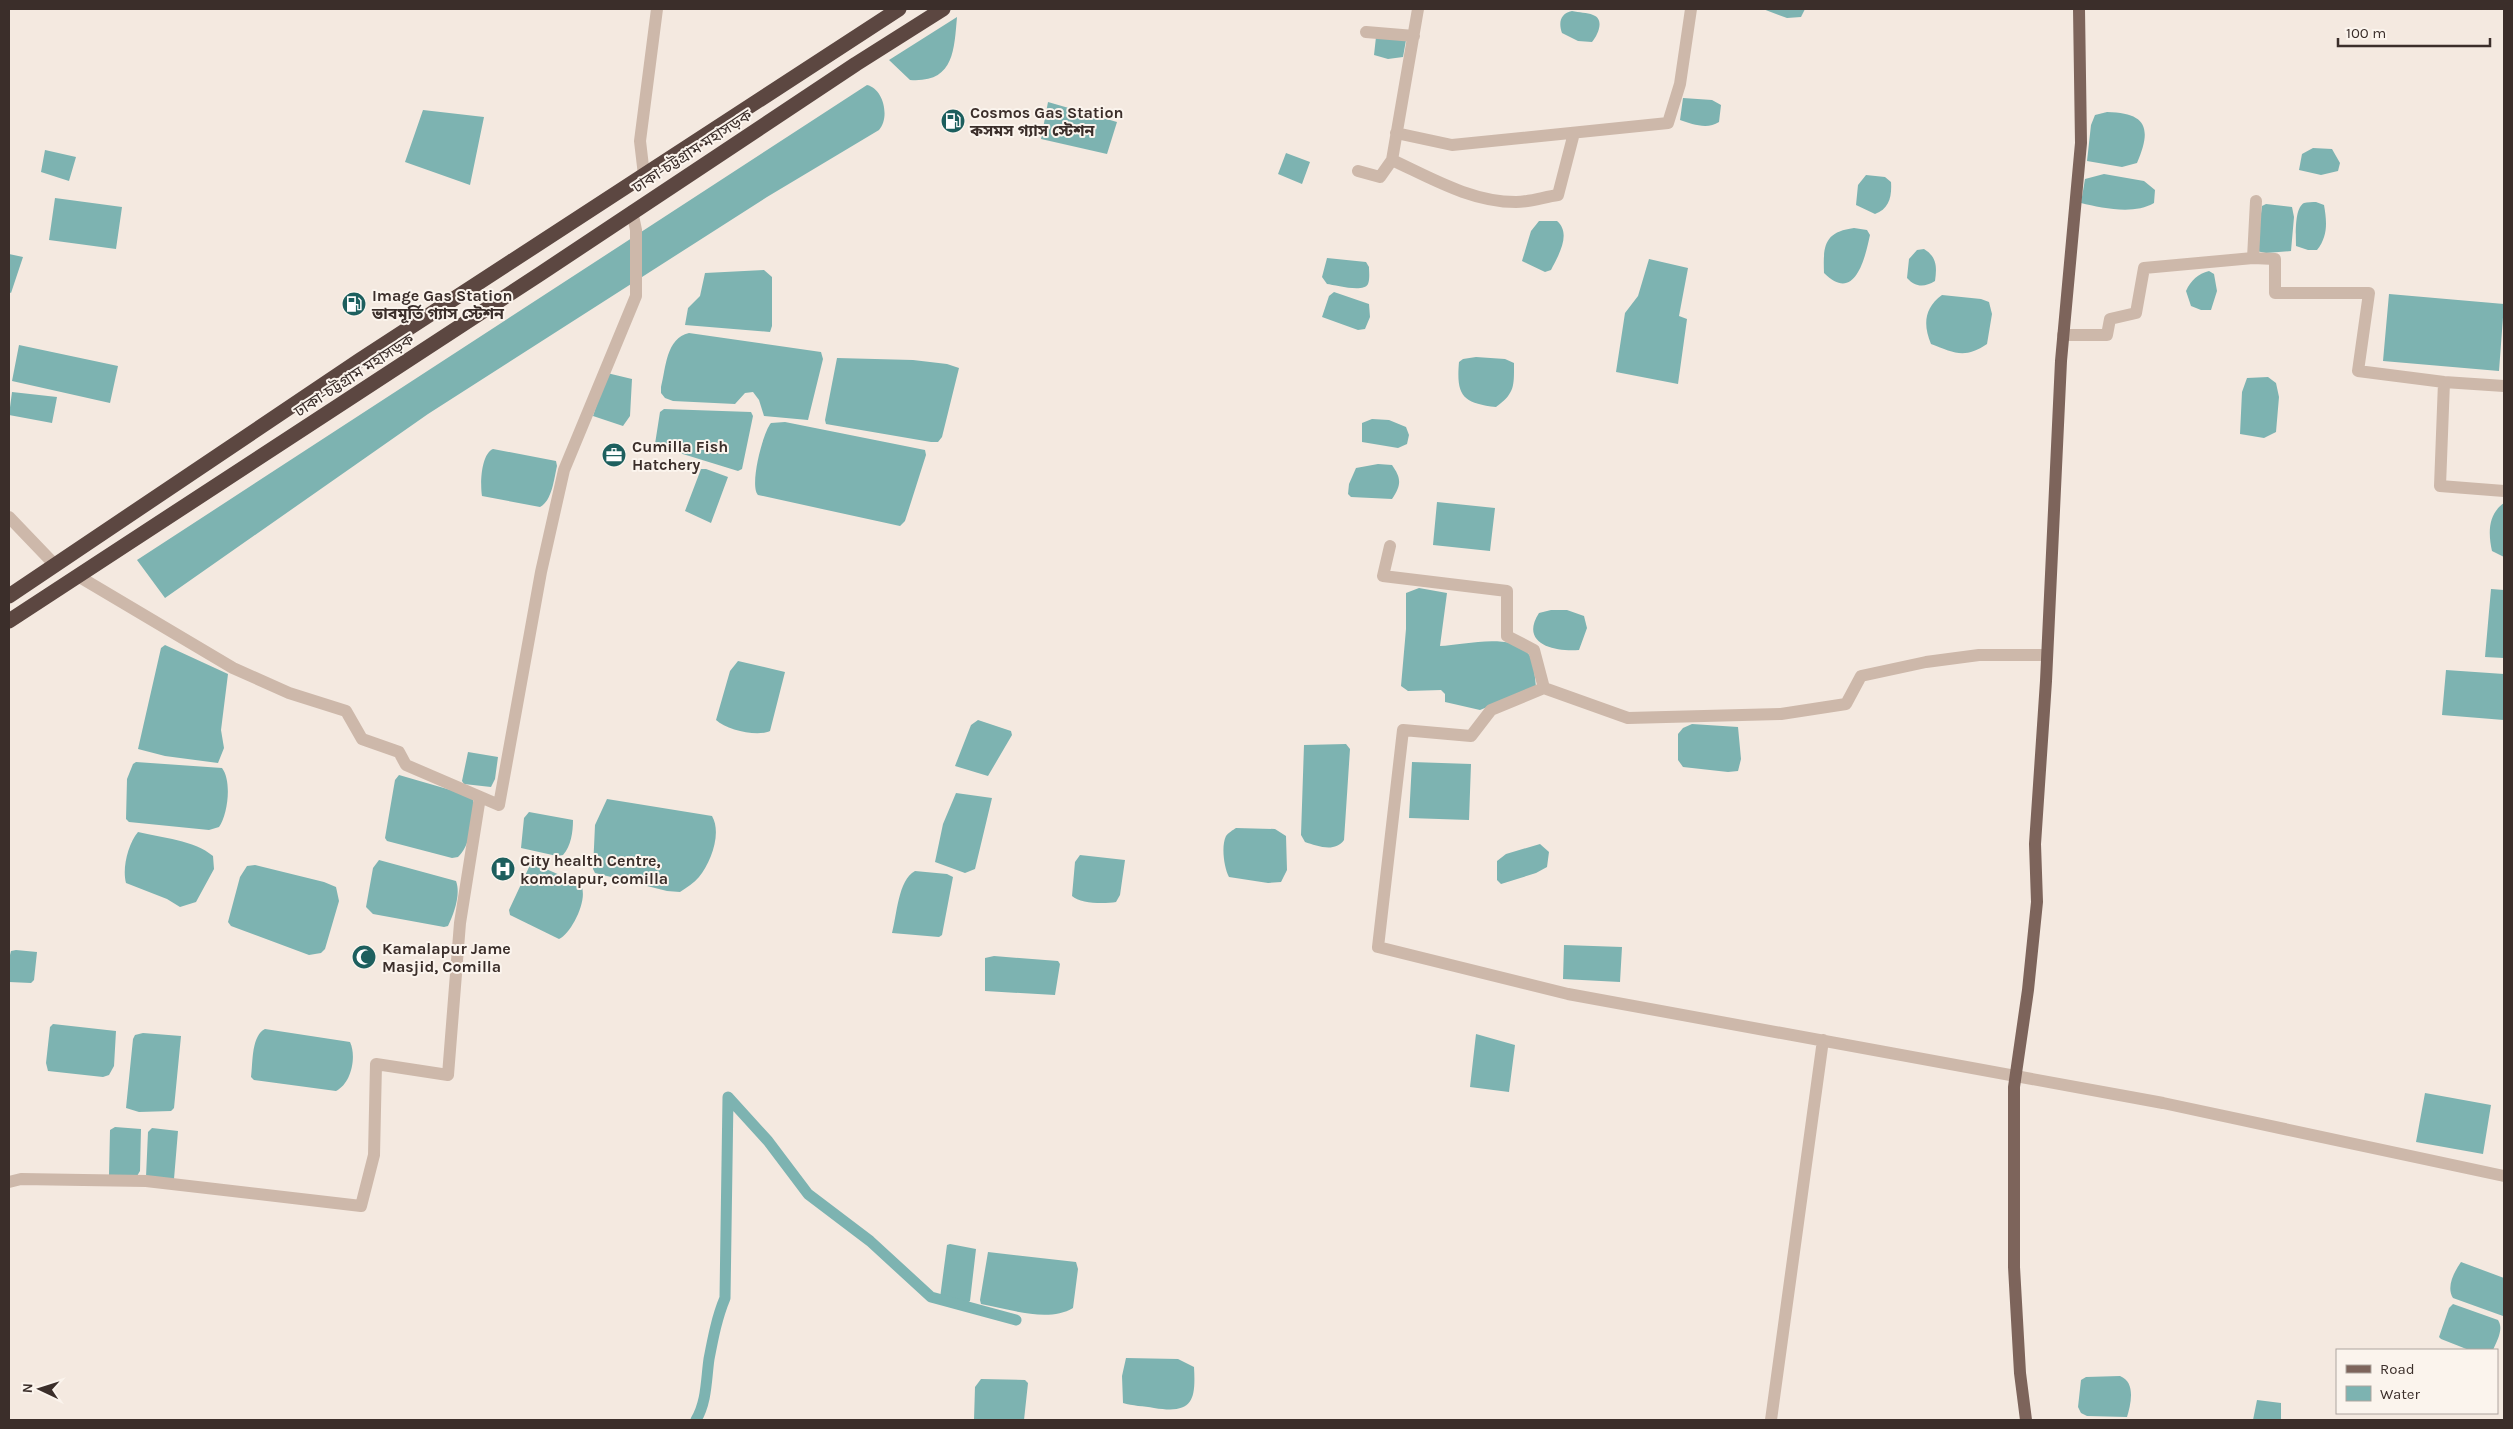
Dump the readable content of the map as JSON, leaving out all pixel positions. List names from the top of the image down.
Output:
{
  "streets": {
    "highway": ["ঢাকা-চট্টগ্রাম মহাসড়ক"]
  },
  "places": {
    "fuel station": ["Cosmos Gas Station কসমস গ্যাস স্টেশন", "Image Gas Station ভাবমূর্তি গ্যাস স্টেশন"],
    "office": ["Cumilla Fish Hatchery"],
    "hospital": ["City health Centre, komolapur, comilla"],
    "mosque": ["Kamalapur Jame Masjid, Comilla"]
  },
  "legend": ["Road", "Water"],
  "scale_bar": "100 m",
  "north": "left"
}
